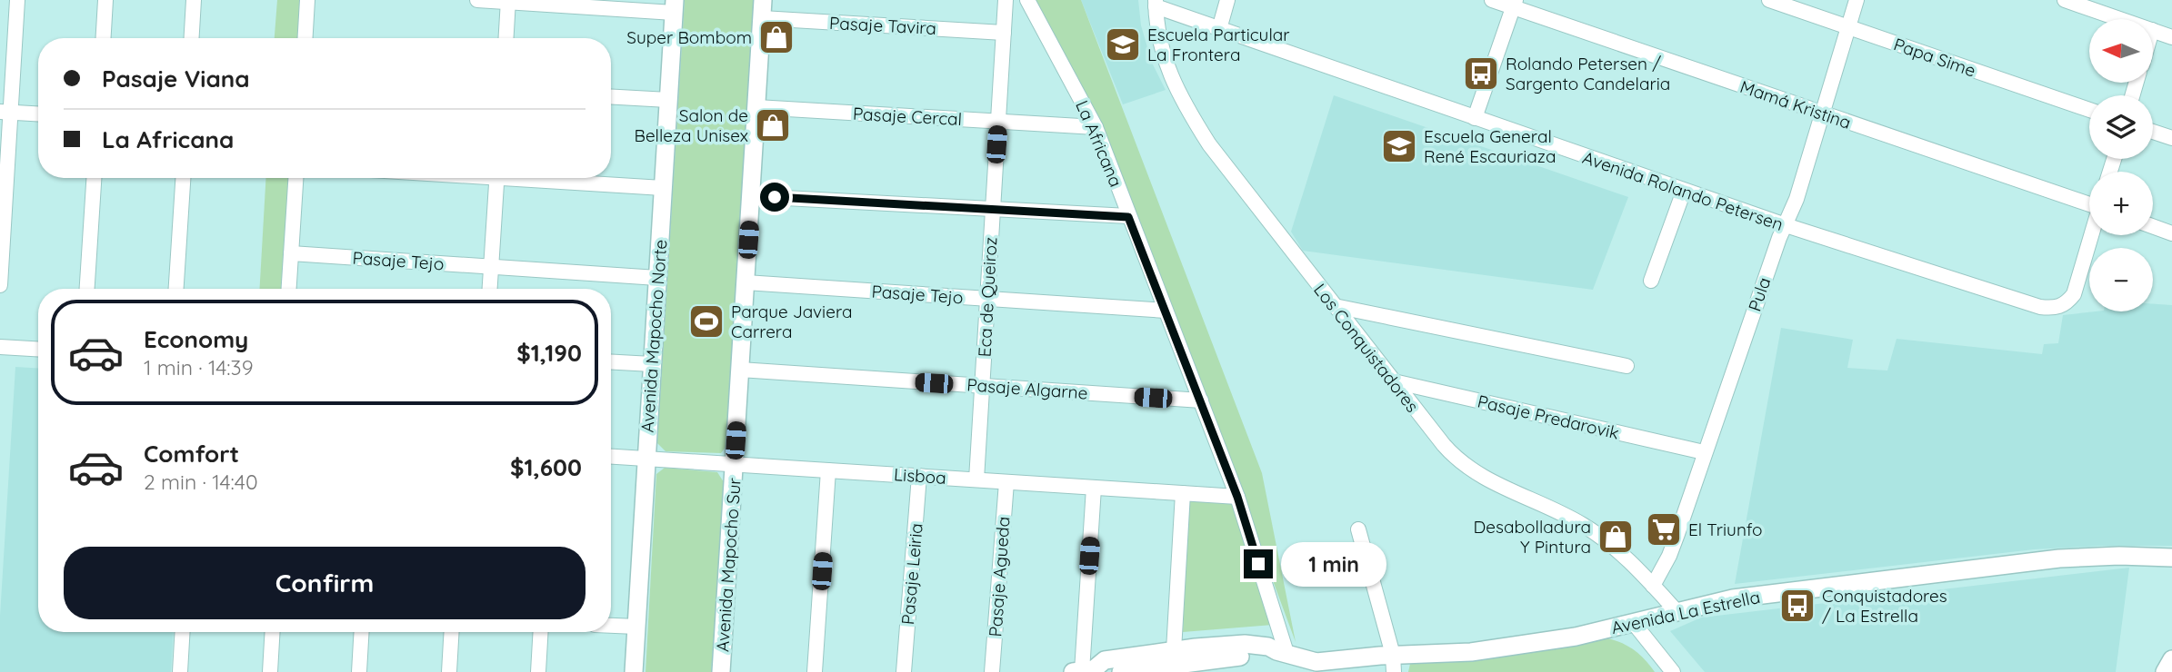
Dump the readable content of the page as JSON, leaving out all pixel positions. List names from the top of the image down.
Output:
{
  "streets": {
    "main road": ["Avenida Mapocho Norte", "Avenida Mapocho Sur", "Avenida La Estrella"],
    "street": [
      "Pasaje Tavira",
      "Papa Sime",
      "Mamá Kristina",
      "Pasaje Cercal",
      "La Africana",
      "Avenida Rolando Petersen",
      "Pasaje Tejo",
      "Pula",
      "Eca de Queiroz",
      "Los Conquistadores",
      "Pasaje Algarne",
      "Pasaje Predarovik",
      "Lisboa",
      "Pasaje Leiria",
      "Pasaje Agueda"
    ]
  },
  "crossings": [
    ["Pasaje Tavira", "Eca de Queiroz"],
    ["Pasaje Tavira", "Avenida Mapocho Sur"],
    ["Papa Sime", "Pula"],
    ["Mamá Kristina", "Pula"],
    ["Pasaje Cercal", "La Africana"],
    ["Pasaje Cercal", "Eca de Queiroz"],
    ["Pasaje Cercal", "Avenida Mapocho Sur"],
    ["La Africana", "Pasaje Tejo"],
    ["La Africana", "Pasaje Algarne"],
    ["La Africana", "Lisboa"],
    ["La Africana", "Avenida La Estrella"],
    ["Avenida Rolando Petersen", "Pula"],
    ["Avenida Rolando Petersen", "Los Conquistadores"],
    ["Pasaje Tejo", "Eca de Queiroz"],
    ["Pasaje Tejo", "Avenida Mapocho Norte"],
    ["Pasaje Tejo", "Avenida Mapocho Sur"],
    ["Pula", "Los Conquistadores"],
    ["Pula", "Pasaje Predarovik"],
    ["Eca de Queiroz", "Pasaje Algarne"],
    ["Eca de Queiroz", "Lisboa"],
    ["Avenida Mapocho Norte", "Lisboa"],
    ["Los Conquistadores", "Pasaje Predarovik"],
    ["Los Conquistadores", "Avenida La Estrella"],
    ["Pasaje Algarne", "Avenida Mapocho Sur"],
    ["Lisboa", "Avenida Mapocho Sur"],
    ["Lisboa", "Pasaje Leiria"],
    ["Lisboa", "Pasaje Agueda"]
  ],
  "places": {
    "shop": ["Super Bombom", "Salon de Belleza Unisex", "Desabolladura Y Pintura"],
    "school or university": ["Escuela Particular La Frontera", "Escuela General René Escauriaza"],
    "bus stop": ["Rolando Petersen / Sargento Candelaria", "Conquistadores / La Estrella"],
    "sports": ["Parque Javiera Carrera"],
    "supermarket": ["El Triunfo"]
  },
  "north": "left",
  "page": {
    "map_buttons": ["+", "−"],
    "banner": ["Pasaje Viana", "La Africana"],
    "list": [
      {
        "name": "Economy",
        "note": "1 min · 14:39",
        "value": "$1,190"
      },
      {
        "name": "Comfort",
        "note": "2 min · 14:40",
        "value": "$1,600"
      }
    ],
    "buttons": "Confirm",
    "bubble": "1 min"
  }
}
